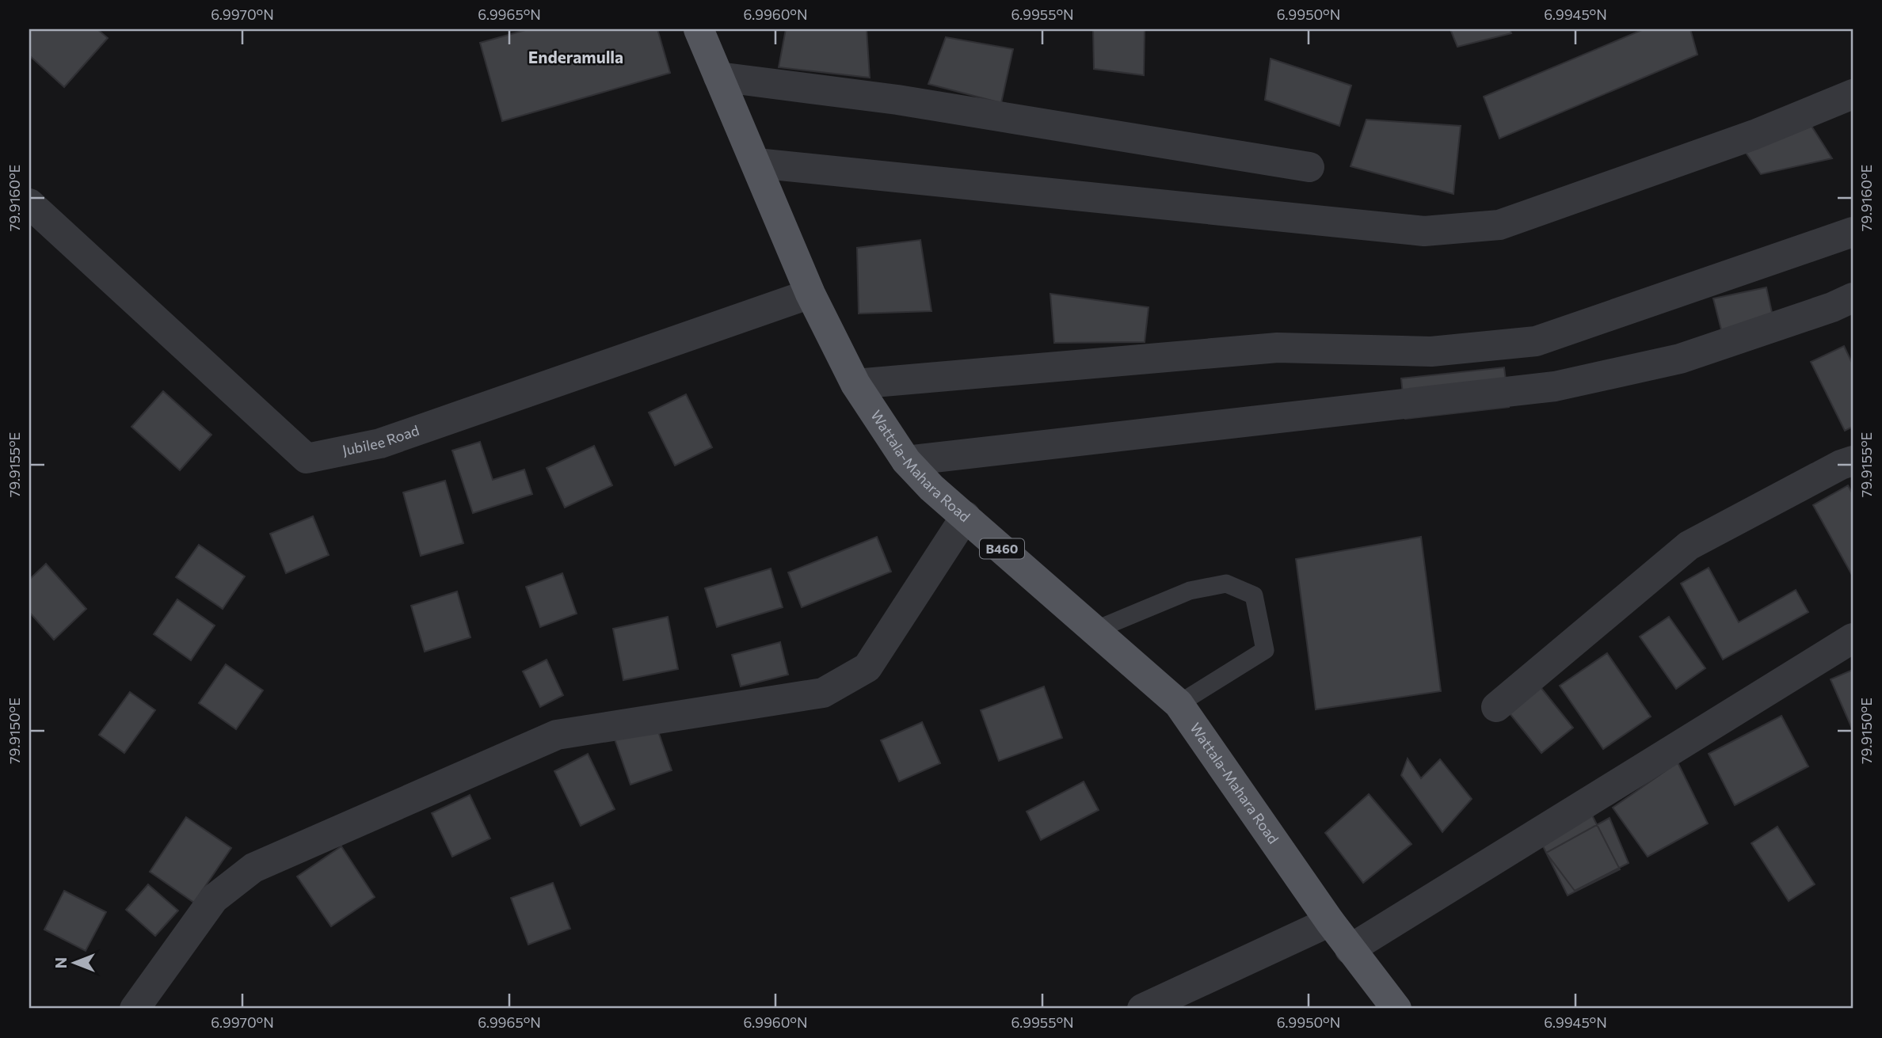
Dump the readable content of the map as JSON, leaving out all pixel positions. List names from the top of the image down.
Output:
{
  "streets": {
    "main road": ["Wattala-Mahara Road", "B460"],
    "street": ["Jubilee Road"]
  },
  "crossings": [
    ["Jubilee Road", "Wattala-Mahara Road"]
  ],
  "districts": ["Enderamulla"],
  "north": "left",
  "coordinates": [
    "6.9970°N",
    "6.9965°N",
    "6.9960°N",
    "6.9955°N",
    "6.9950°N",
    "6.9945°N",
    "79.9160°E",
    "79.9155°E",
    "79.9150°E"
  ]
}
